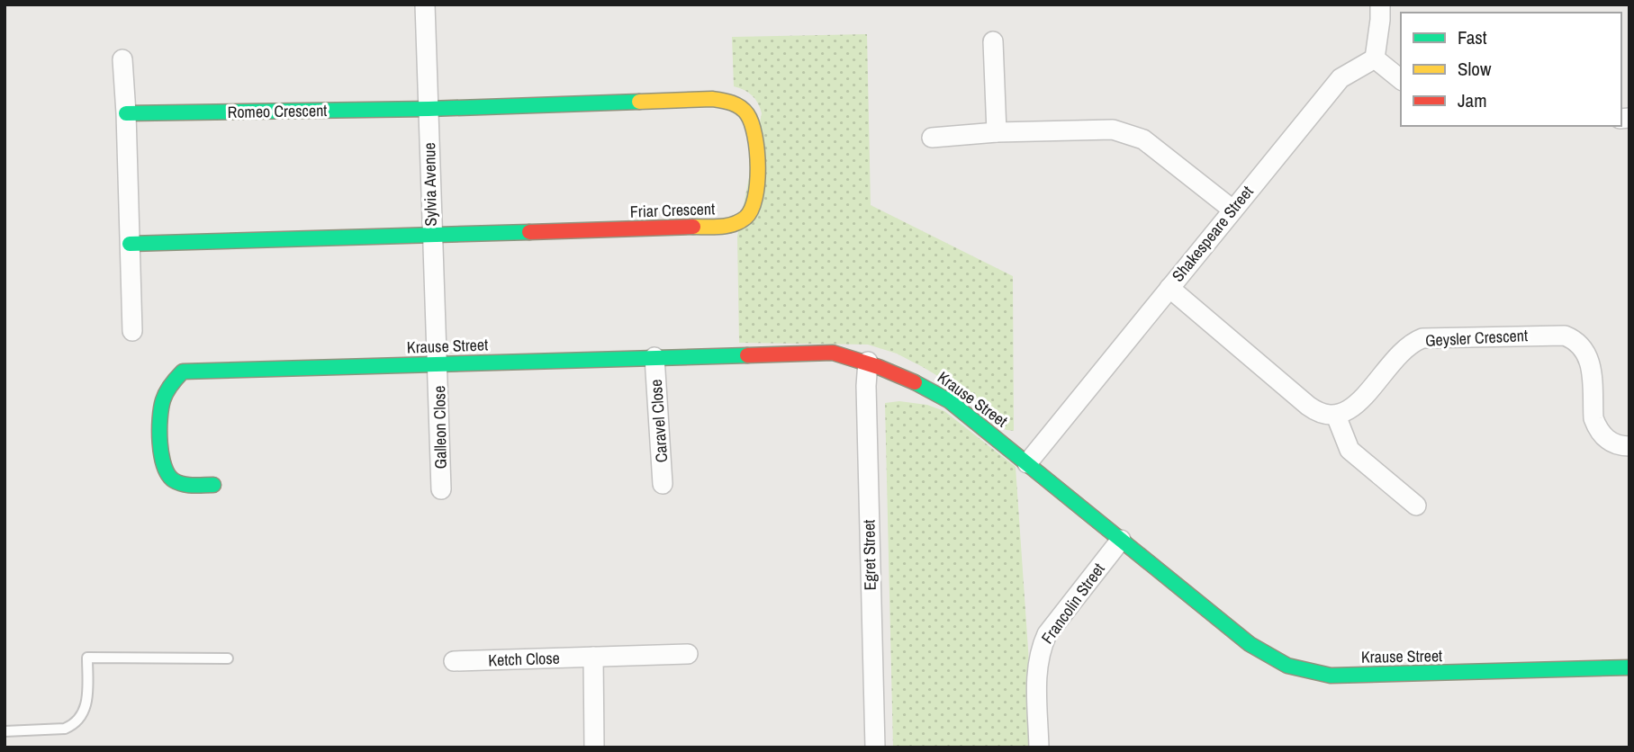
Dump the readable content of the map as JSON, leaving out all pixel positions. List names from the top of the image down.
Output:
{
  "streets": {
    "street": [
      "Romeo Crescent",
      "Sylvia Avenue",
      "Friar Crescent",
      "Shakespeare Street",
      "Geysler Crescent",
      "Krause Street",
      "Caravel Close",
      "Galleon Close",
      "Egret Street",
      "Francolin Street",
      "Ketch Close"
    ]
  },
  "crossings": [
    ["Romeo Crescent", "Sylvia Avenue"],
    ["Romeo Crescent", "Friar Crescent"],
    ["Sylvia Avenue", "Friar Crescent"],
    ["Sylvia Avenue", "Krause Street"],
    ["Sylvia Avenue", "Galleon Close"],
    ["Shakespeare Street", "Krause Street"],
    ["Krause Street", "Caravel Close"],
    ["Krause Street", "Galleon Close"],
    ["Krause Street", "Egret Street"],
    ["Krause Street", "Francolin Street"]
  ],
  "legend": ["Fast", "Slow", "Jam"]
}
